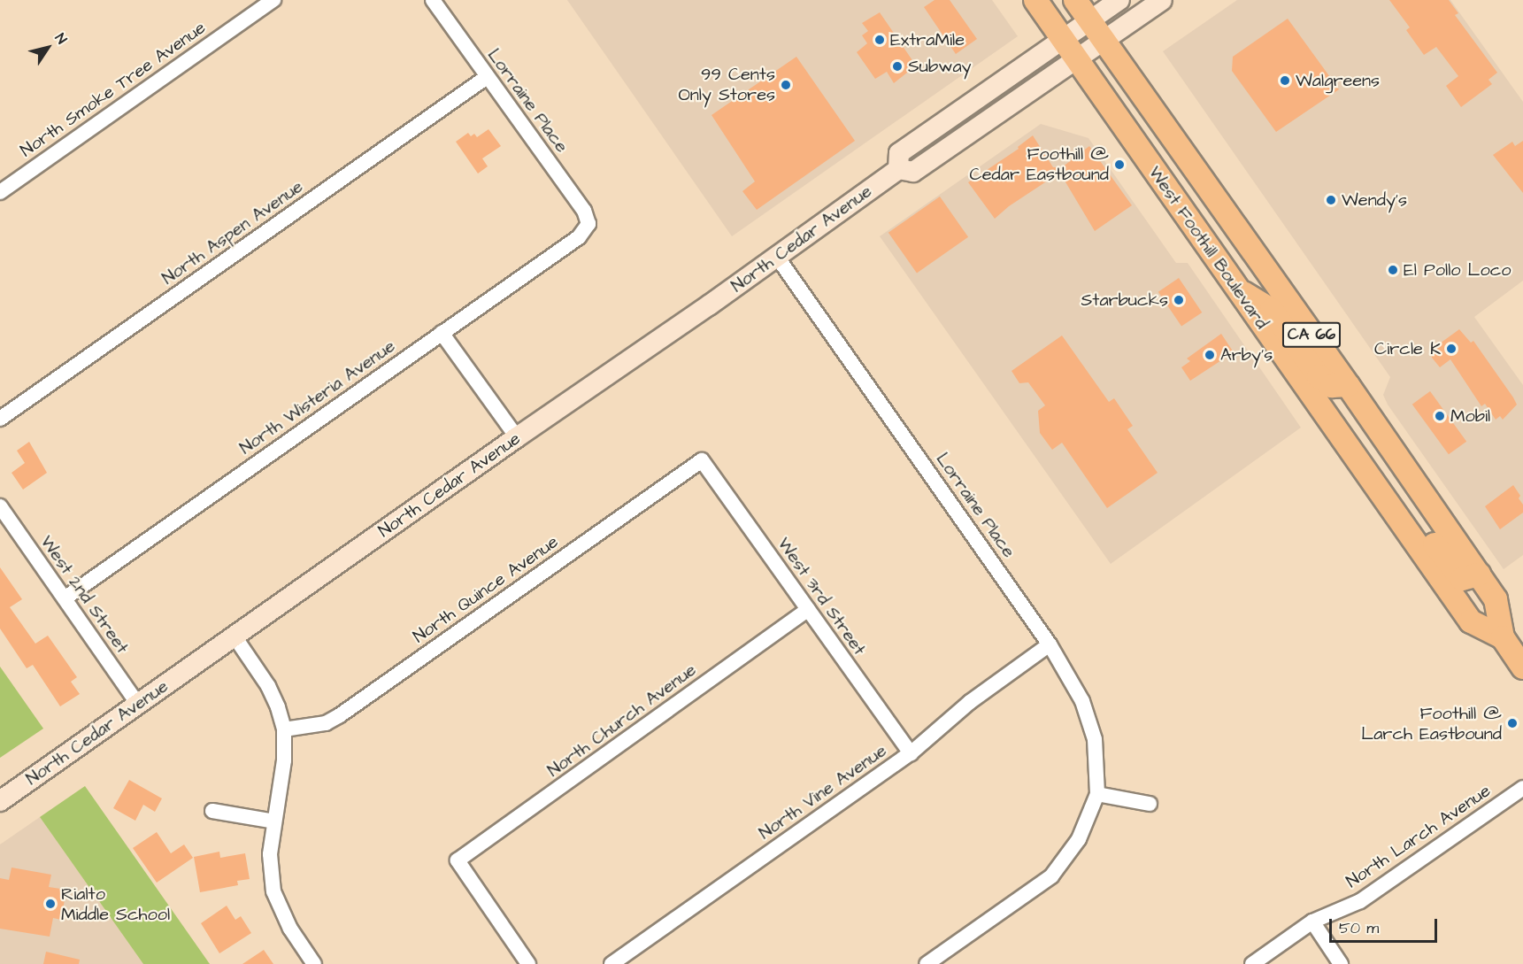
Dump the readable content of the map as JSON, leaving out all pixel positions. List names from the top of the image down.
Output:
{
  "streets": {
    "main road": ["North Cedar Avenue", "West Foothill Boulevard", "CA 66"],
    "street": [
      "North Smoke Tree Avenue",
      "Lorraine Place",
      "North Aspen Avenue",
      "North Wisteria Avenue",
      "North Quince Avenue",
      "West 2nd Street",
      "West 3rd Street",
      "North Church Avenue",
      "North Vine Avenue",
      "North Larch Avenue"
    ]
  },
  "crossings": [
    ["Lorraine Place", "North Aspen Avenue"],
    ["Lorraine Place", "North Cedar Avenue"],
    ["Lorraine Place", "North Wisteria Avenue"],
    ["Lorraine Place", "North Vine Avenue"],
    ["North Cedar Avenue", "West Foothill Boulevard"],
    ["North Cedar Avenue", "West 2nd Street"],
    ["North Wisteria Avenue", "West 2nd Street"],
    ["North Quince Avenue", "West 3rd Street"],
    ["West 3rd Street", "North Church Avenue"],
    ["West 3rd Street", "North Vine Avenue"]
  ],
  "places": [
    "ExtraMile",
    "Subway",
    "Walgreens",
    "99 Cents Only Stores",
    "Foothill @ Cedar Eastbound",
    "Wendy's",
    "El Pollo Loco",
    "Starbucks",
    "Circle K",
    "Arby's",
    "Mobil",
    "Foothill @ Larch Eastbound",
    "Rialto Middle School"
  ],
  "scale_bar": "50 m",
  "north": "top right"
}
